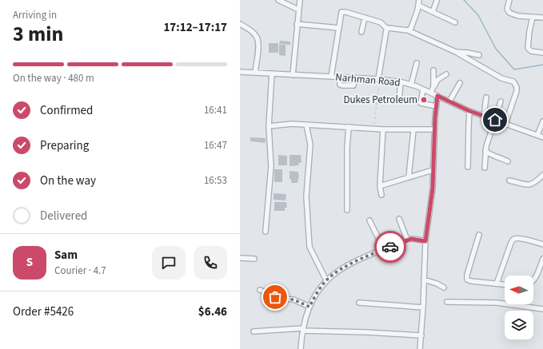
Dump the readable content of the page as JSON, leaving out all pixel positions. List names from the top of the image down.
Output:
{
  "streets": {
    "street": ["Narhman Road"]
  },
  "places": ["Dukes Petroleum"],
  "north": "left",
  "page": {
    "heading": ["3 min", "Arriving in", "17:12–17:17"],
    "panel": [
      "Sam",
      "Courier · 4.7",
      "Order #5426",
      "$6.46"
    ],
    "bar": "On the way · 480 m",
    "list": [
      ["Confirmed", "16:41"],
      ["Preparing", "16:47"],
      ["On the way", "16:53"],
      "Delivered"
    ],
    "round": "S"
  }
}
